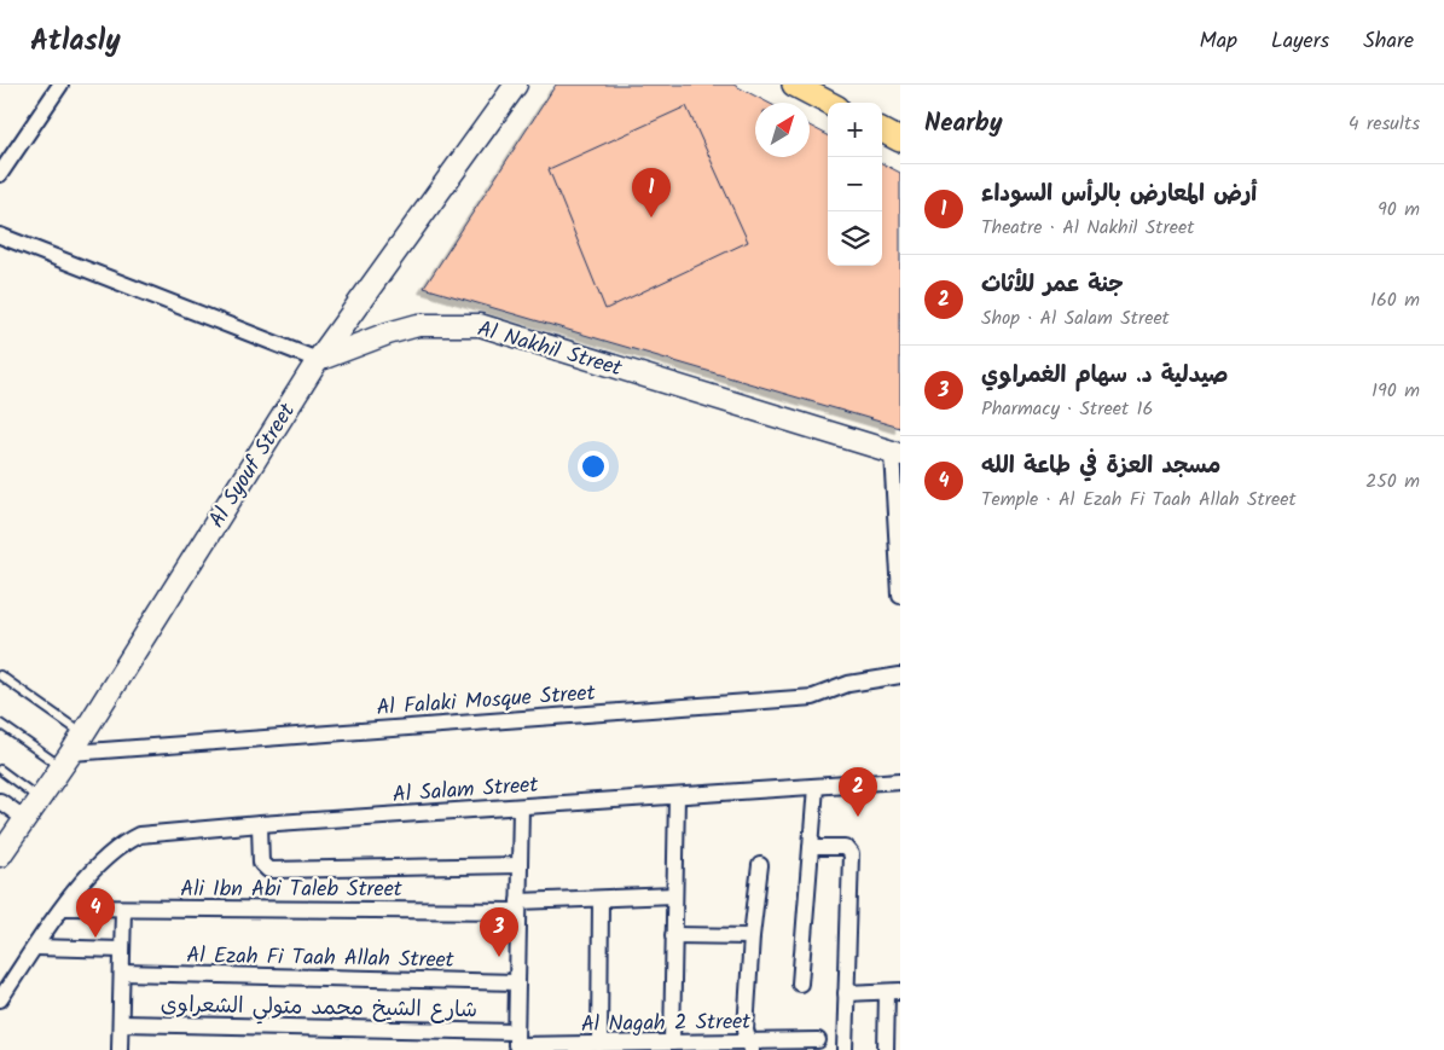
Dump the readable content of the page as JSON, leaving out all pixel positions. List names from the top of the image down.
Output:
{
  "streets": {
    "main road": ["Al Nakhil Street", "Al Syouf Street"],
    "street": [
      "Al Falaki Mosque Street",
      "Al Salam Street",
      "Ali Ibn Abi Taleb Street",
      "Al Ezah Fi Taah Allah Street",
      "شارع الشيخ محمد متولي الشعراوى",
      "Al Nagah 2 Street"
    ]
  },
  "crossings": [
    ["Al Nakhil Street", "Al Syouf Street"],
    ["Al Syouf Street", "Al Falaki Mosque Street"],
    ["Al Salam Street", "Ali Ibn Abi Taleb Street"],
    ["شارع الشيخ محمد متولي الشعراوى", "Al Nagah 2 Street"]
  ],
  "north": "top right",
  "page": {
    "header": "Atlasly",
    "nav": ["Map", "Layers", "Share"],
    "heading": ["Nearby", "4 results"],
    "map_buttons": ["+", "−"],
    "list": [
      {
        "mark": "1",
        "name": "أرض المعارض بالرأس السوداء",
        "note": "Theatre · Al Nakhil Street",
        "value": "90 m"
      },
      {
        "mark": "2",
        "name": "جنة عمر للأثاث",
        "note": "Shop · Al Salam Street",
        "value": "160 m"
      },
      {
        "mark": "3",
        "name": "صيدلية د. سهام الغمراوي",
        "note": "Pharmacy · Street 16",
        "value": "190 m"
      },
      {
        "mark": "4",
        "name": "مسجد العزة في طاعة الله",
        "note": "Temple · Al Ezah Fi Taah Allah Street",
        "value": "250 m"
      }
    ],
    "pins": [
      "1",
      "2",
      "4",
      "3"
    ]
  }
}
